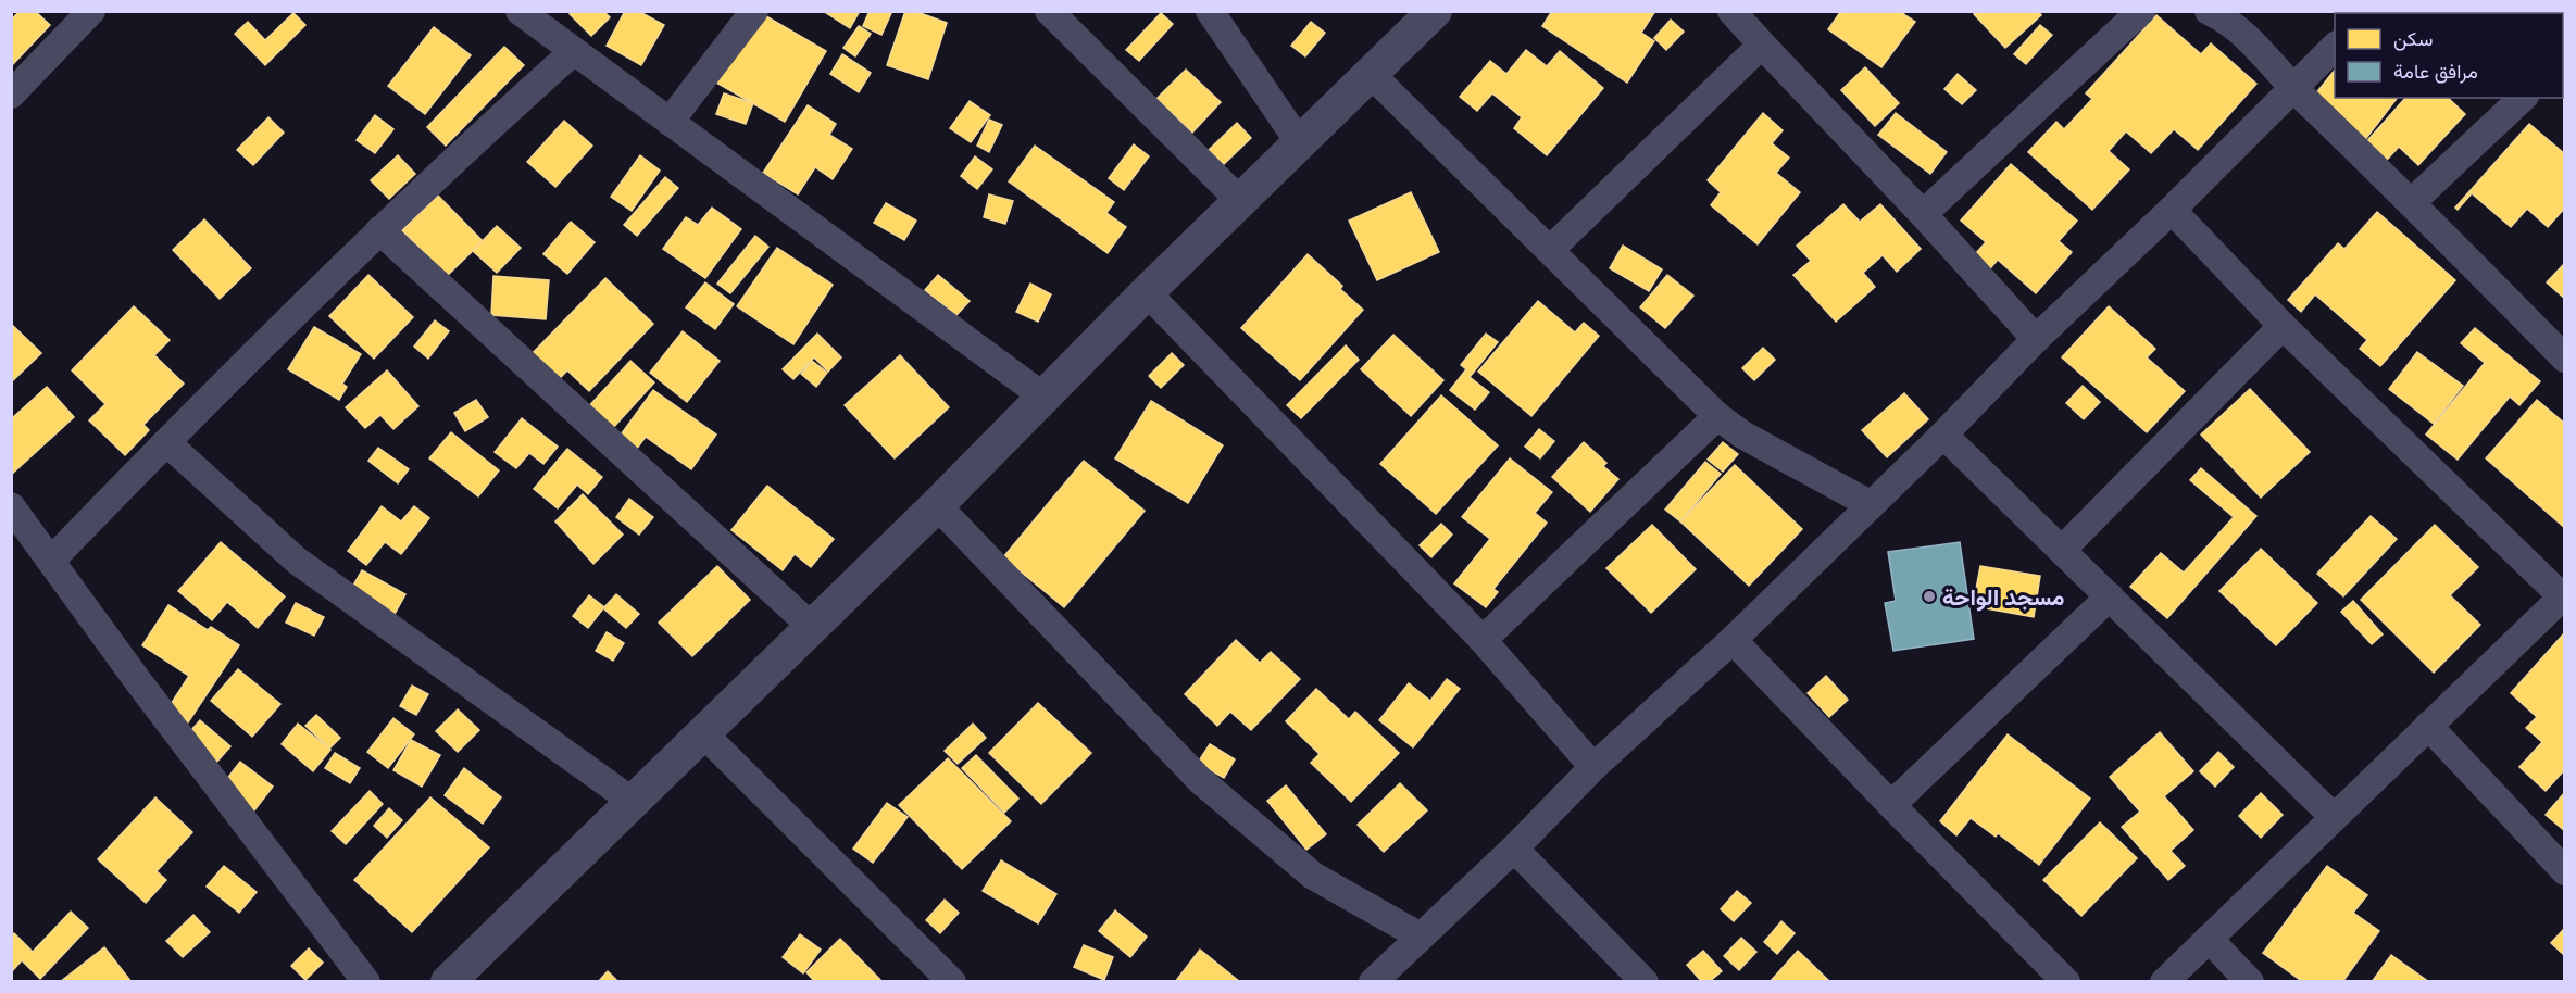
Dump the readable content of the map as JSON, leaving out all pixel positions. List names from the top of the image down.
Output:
{
  "places": ["مسجد الواحة"],
  "legend": ["سكن", "مرافق عامة"]
}
